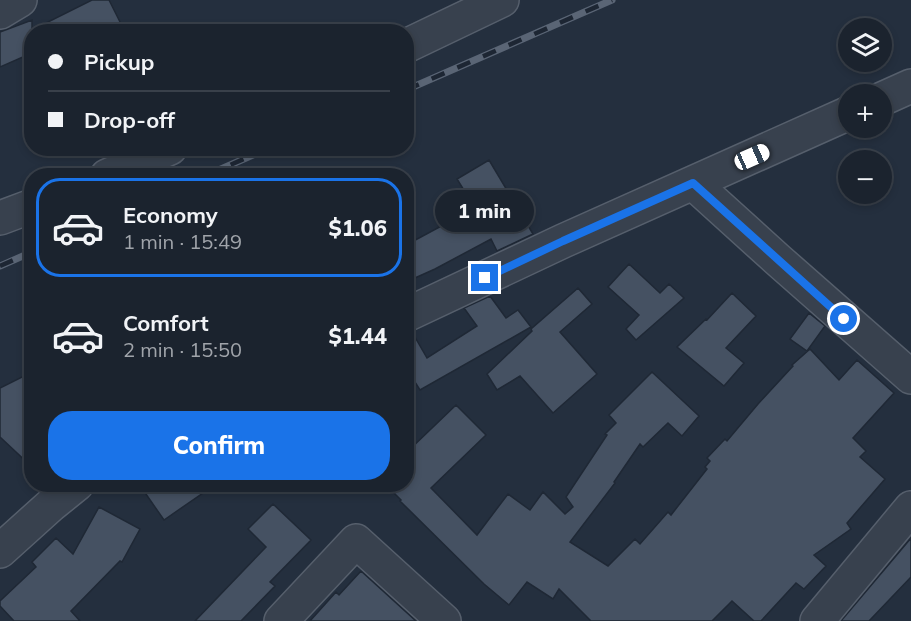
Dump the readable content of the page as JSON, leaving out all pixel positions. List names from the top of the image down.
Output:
{
  "page": {
    "map_buttons": ["+", "−"],
    "banner": ["Pickup", "Drop-off"],
    "list": [
      {
        "name": "Economy",
        "note": "1 min · 15:49",
        "value": "$1.06"
      },
      {
        "name": "Comfort",
        "note": "2 min · 15:50",
        "value": "$1.44"
      }
    ],
    "bubble": "1 min",
    "buttons": "Confirm"
  }
}
